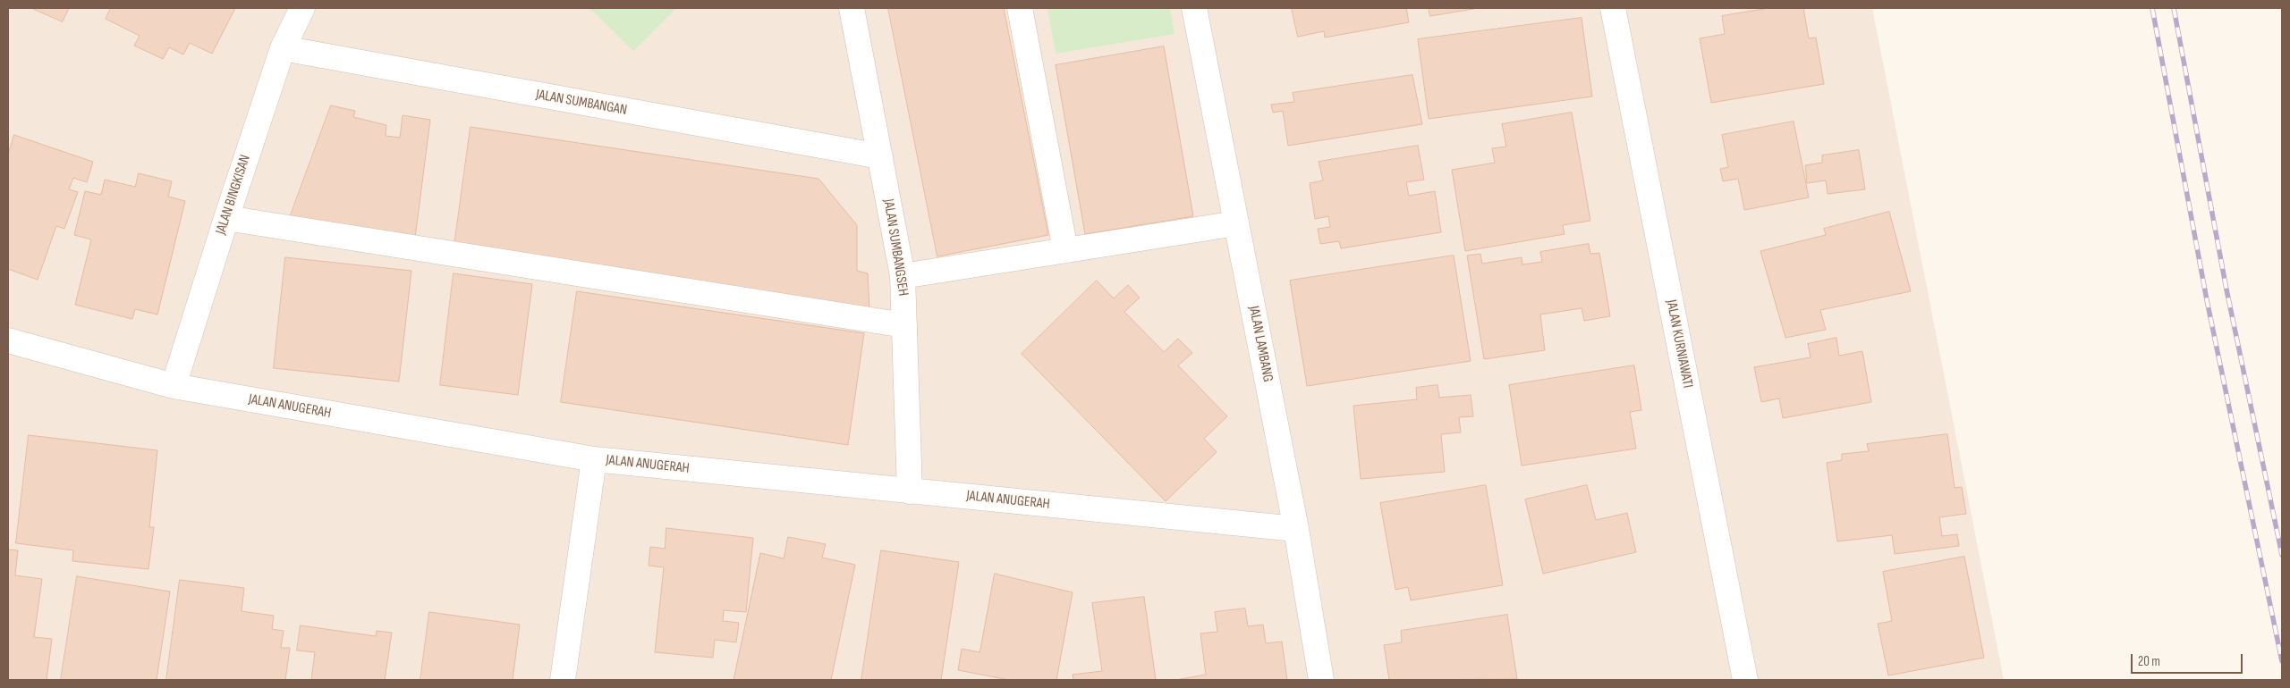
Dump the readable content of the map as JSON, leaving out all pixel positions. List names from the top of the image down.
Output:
{
  "streets": {
    "street": [
      "JALAN SUMBANGAN",
      "JALAN BINGKISAN",
      "JALAN SUMBANGSEH",
      "JALAN LAMBANG",
      "JALAN KURNIAWATI",
      "JALAN ANUGERAH"
    ]
  },
  "crossings": [
    ["JALAN SUMBANGAN", "JALAN BINGKISAN"],
    ["JALAN SUMBANGAN", "JALAN SUMBANGSEH"],
    ["JALAN BINGKISAN", "JALAN ANUGERAH"],
    ["JALAN SUMBANGSEH", "JALAN ANUGERAH"],
    ["JALAN LAMBANG", "JALAN ANUGERAH"]
  ],
  "scale_bar": "20 m"
}
